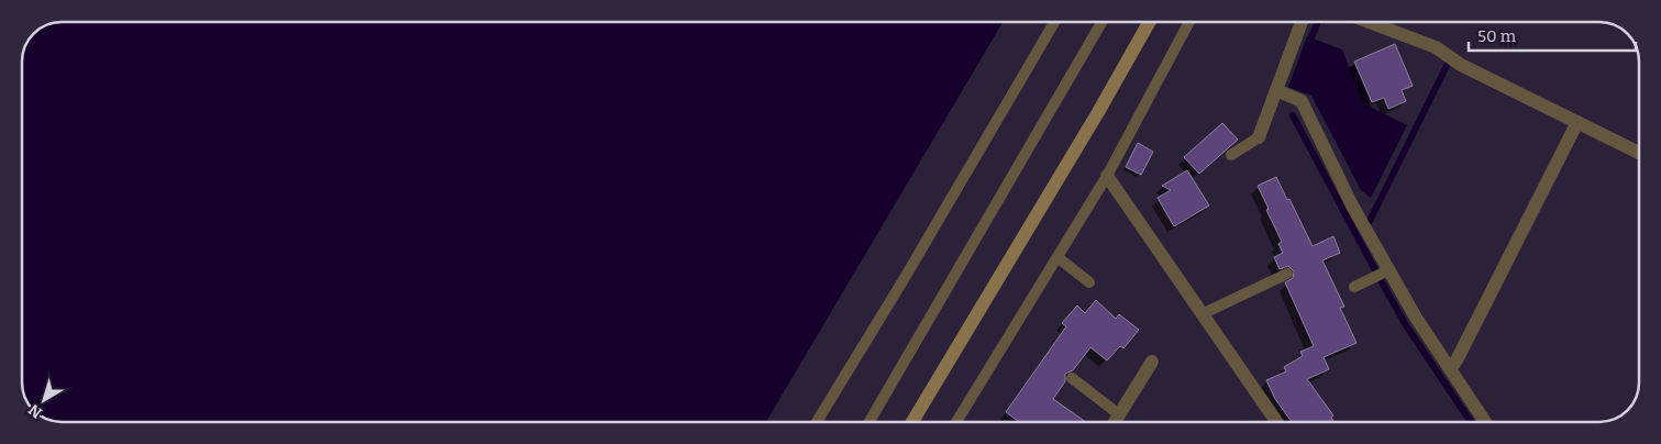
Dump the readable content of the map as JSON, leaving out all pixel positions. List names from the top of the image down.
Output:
{
  "scale_bar": "50 m",
  "north": "bottom left"
}
